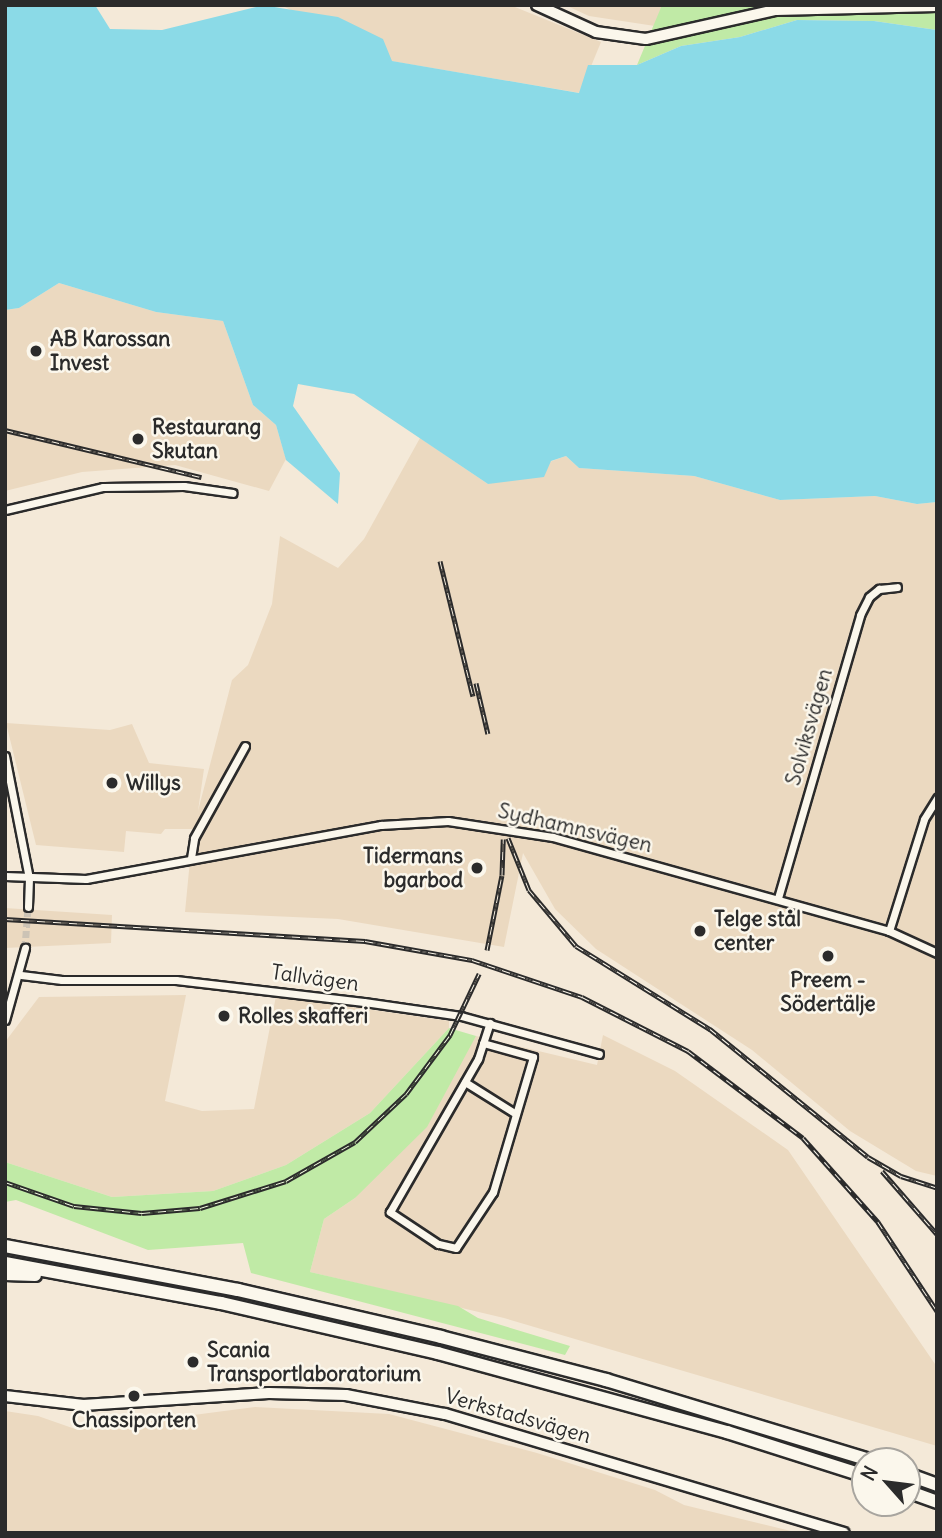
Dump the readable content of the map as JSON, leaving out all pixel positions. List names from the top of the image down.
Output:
{
  "streets": {
    "main road": ["Verkstadsvägen"],
    "street": ["Solviksvägen", "Sydhamnsvägen", "Tallvägen"]
  },
  "crossings": [
    ["Solviksvägen", "Sydhamnsvägen"]
  ],
  "places": [
    "AB Karossan Invest",
    "Restaurang Skutan",
    "Willys",
    "Tidermans bgarbod",
    "Telge stål center",
    "Preem - Södertälje",
    "Rolles skafferi",
    "Scania Transportlaboratorium",
    "Chassiporten"
  ],
  "north": "top left"
}
